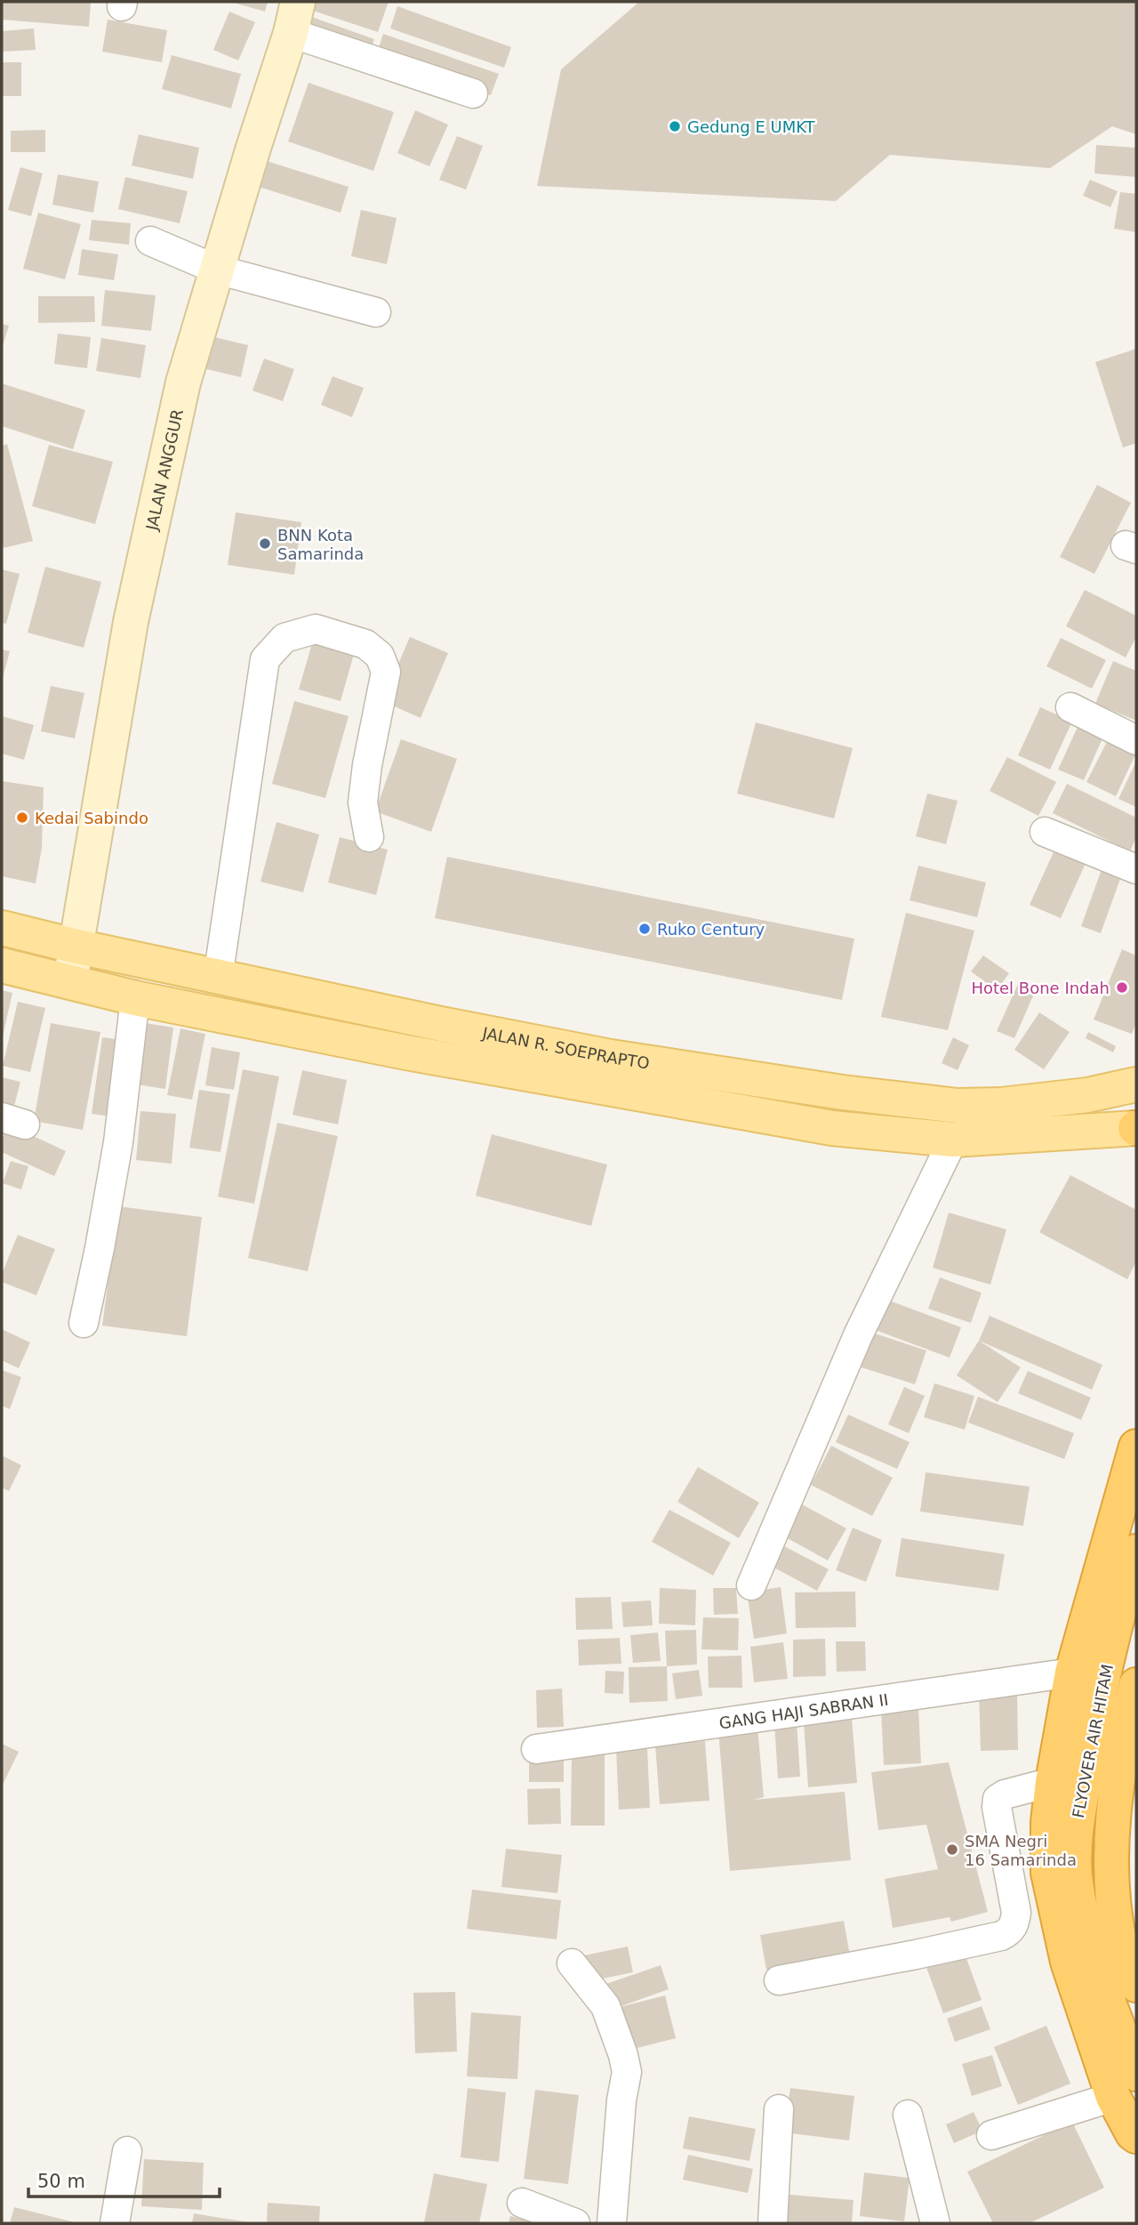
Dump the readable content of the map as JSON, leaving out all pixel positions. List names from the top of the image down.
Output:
{
  "streets": {
    "highway": ["FLYOVER AIR HITAM"],
    "main road": ["JALAN R. SOEPRAPTO"],
    "street": ["JALAN ANGGUR", "GANG HAJI SABRAN II"]
  },
  "crossings": [
    ["JALAN ANGGUR", "JALAN R. SOEPRAPTO"]
  ],
  "places": [
    "Gedung E UMKT",
    "BNN Kota Samarinda",
    "Kedai Sabindo",
    "Ruko Century",
    "Hotel Bone Indah",
    "SMA Negri 16 Samarinda"
  ],
  "scale_bar": "50 m"
}
